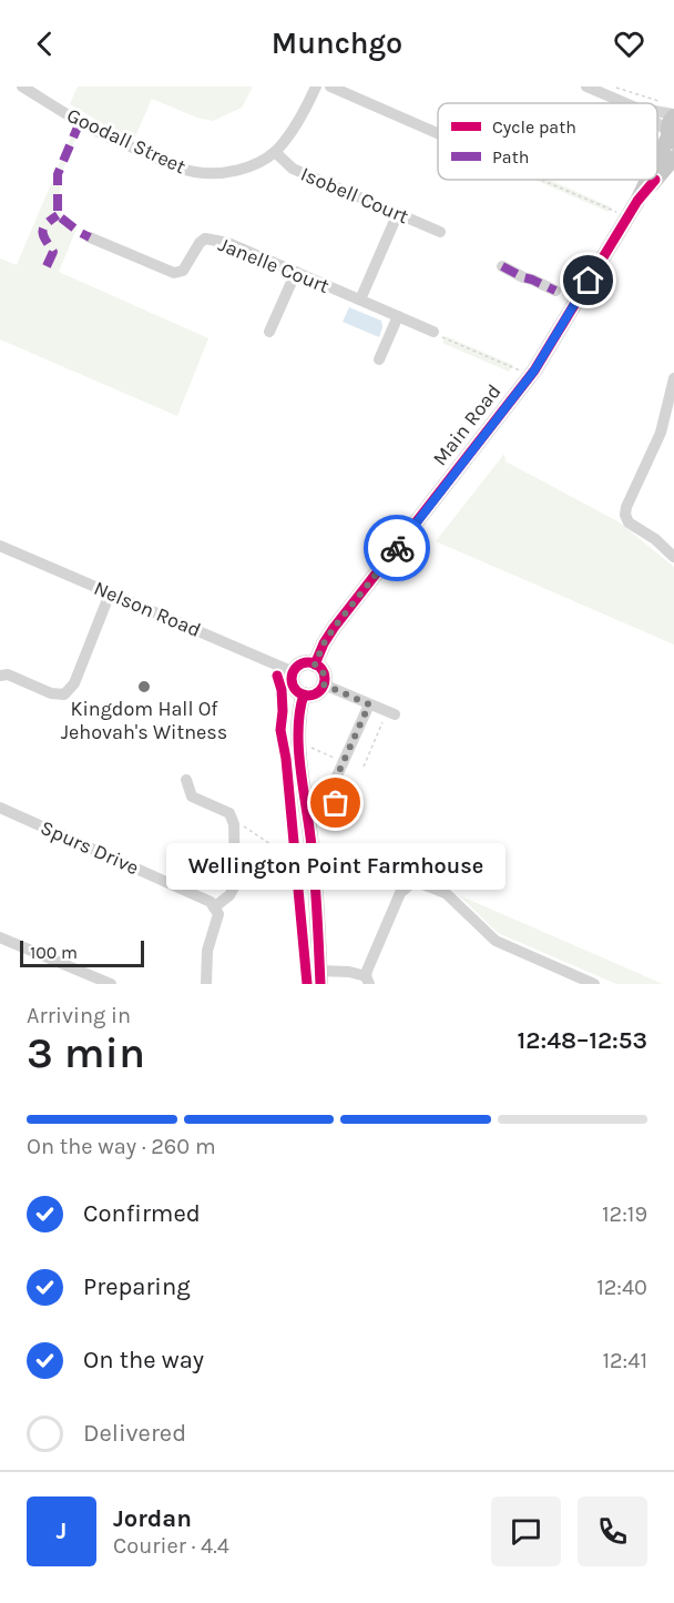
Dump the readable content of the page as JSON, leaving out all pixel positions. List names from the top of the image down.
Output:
{
  "streets": {
    "main road": ["Main Road"],
    "street": [
      "Goodall Street",
      "Isobell Court",
      "Janelle Court",
      "Nelson Road",
      "Spurs Drive"
    ]
  },
  "crossings": [
    ["Goodall Street", "Isobell Court"],
    ["Main Road", "Nelson Road"]
  ],
  "places": ["Kingdom Hall Of Jehovah's Witness", "Wellington Point Farmhouse"],
  "legend": ["Cycle path", "Path"],
  "scale_bar": "100 m",
  "page": {
    "header": "Munchgo",
    "bubble": "Wellington Point Farmhouse",
    "scale": "100 m",
    "heading": ["3 min", "Arriving in", "12:48–12:53"],
    "panel": ["Jordan", "Courier · 4.4"],
    "bar": "On the way · 260 m",
    "list": [
      ["Confirmed", "12:19"],
      ["Preparing", "12:40"],
      ["On the way", "12:41"],
      "Delivered"
    ],
    "round": "J"
  }
}
